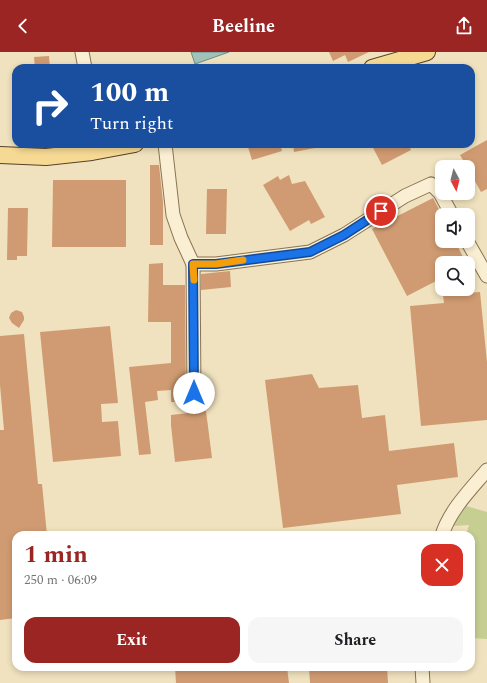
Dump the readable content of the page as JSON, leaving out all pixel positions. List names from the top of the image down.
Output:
{
  "north": "bottom",
  "page": {
    "header": "Beeline",
    "turn": ["100 m", "Turn right"],
    "heading": ["1 min", "250 m · 06:09"],
    "buttons": ["Exit", "Share"]
  }
}
